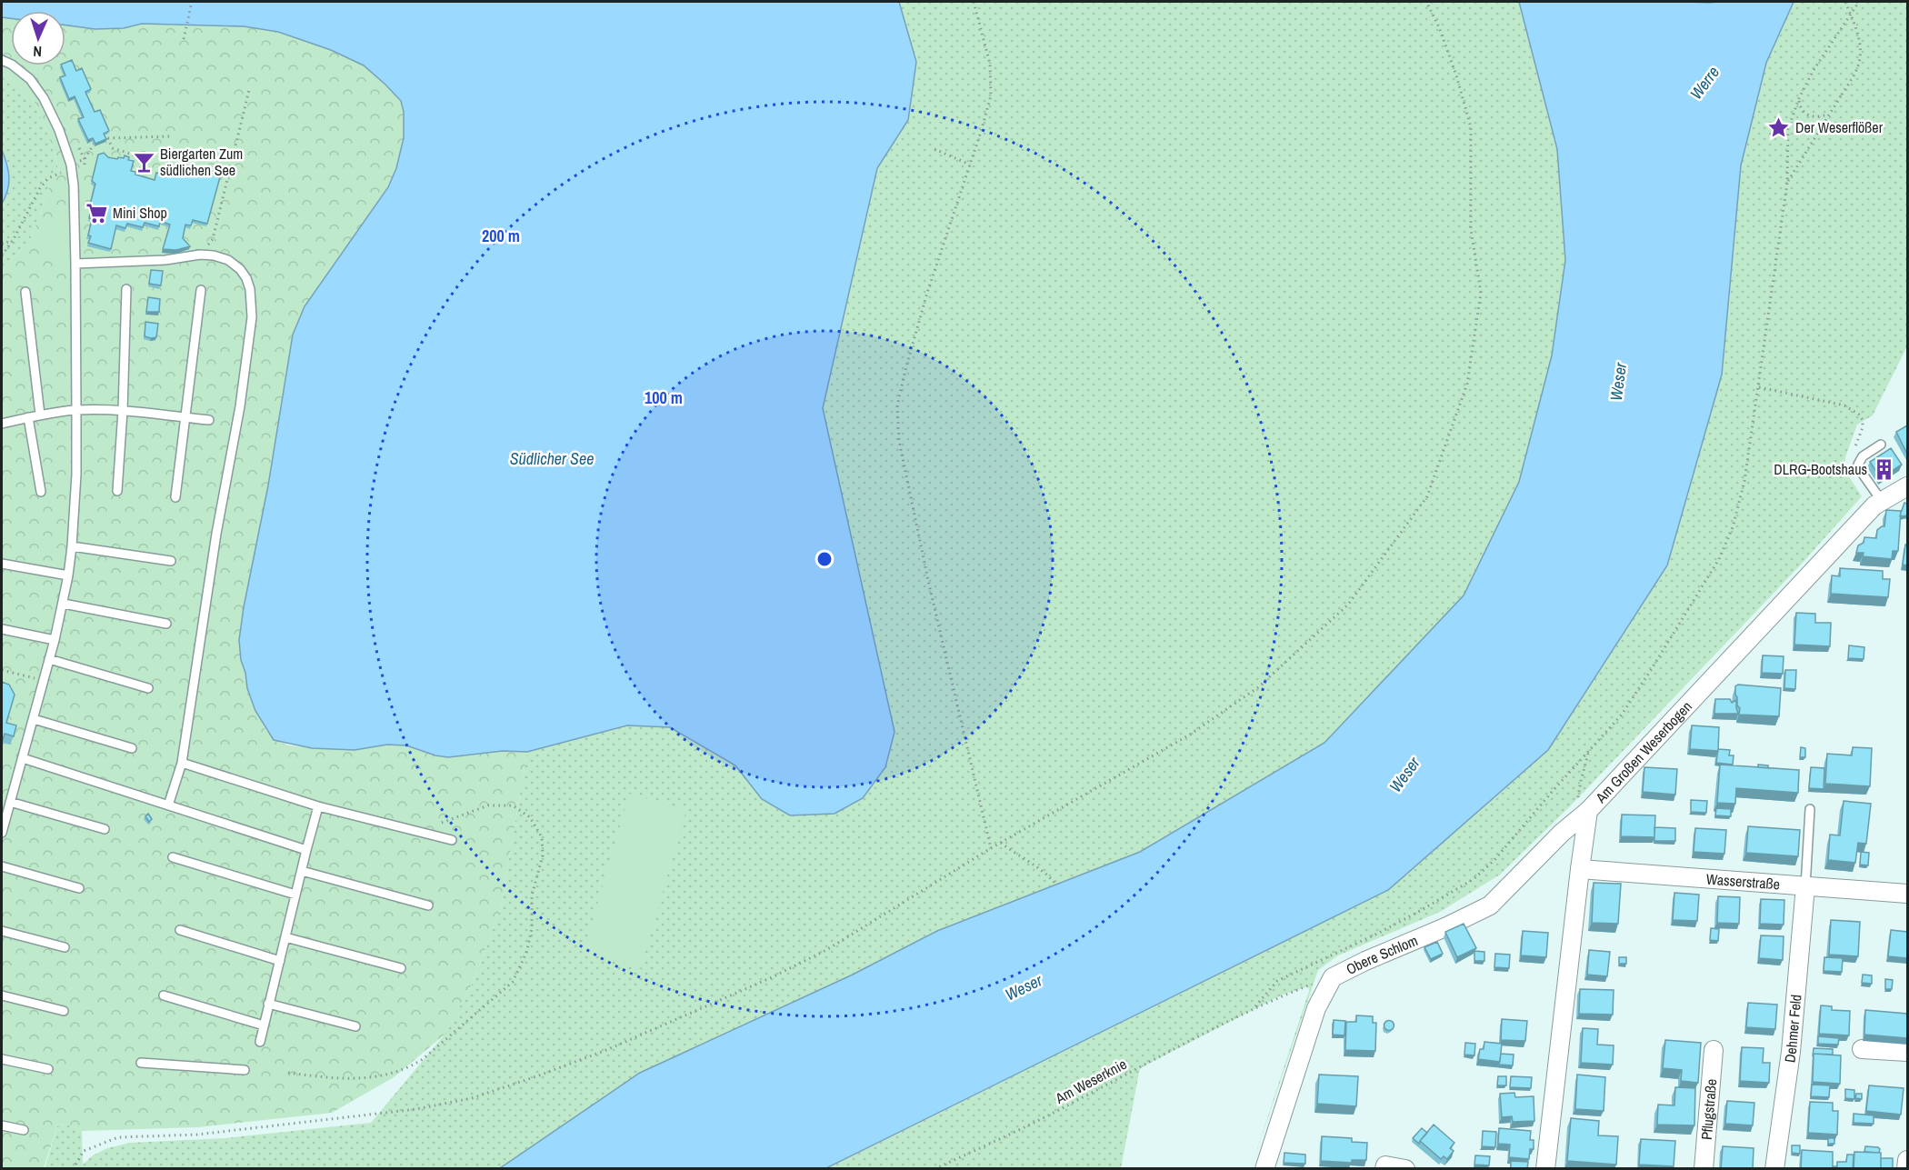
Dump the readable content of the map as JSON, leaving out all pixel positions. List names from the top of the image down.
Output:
{
  "streets": {
    "street": [
      "Am Großen Weserbogen",
      "Wasserstraße",
      "Obere Schlom",
      "Dehmer Feld",
      "Pflugstraße"
    ],
    "path": ["Am Weserknie"]
  },
  "crossings": [
    ["Am Großen Weserbogen", "Wasserstraße"],
    ["Am Großen Weserbogen", "Obere Schlom"],
    ["Wasserstraße", "Dehmer Feld"],
    ["Obere Schlom", "Am Weserknie"]
  ],
  "water": ["Werre", "Weser", "Südlicher See"],
  "places": {
    "place": ["Der Weserflößer"],
    "bar": ["Biergarten Zum südlichen See"],
    "supermarket": ["Mini Shop"],
    "building": ["DLRG-Bootshaus"]
  },
  "north": "bottom",
  "rings": ["200 m", "100 m"]
}
